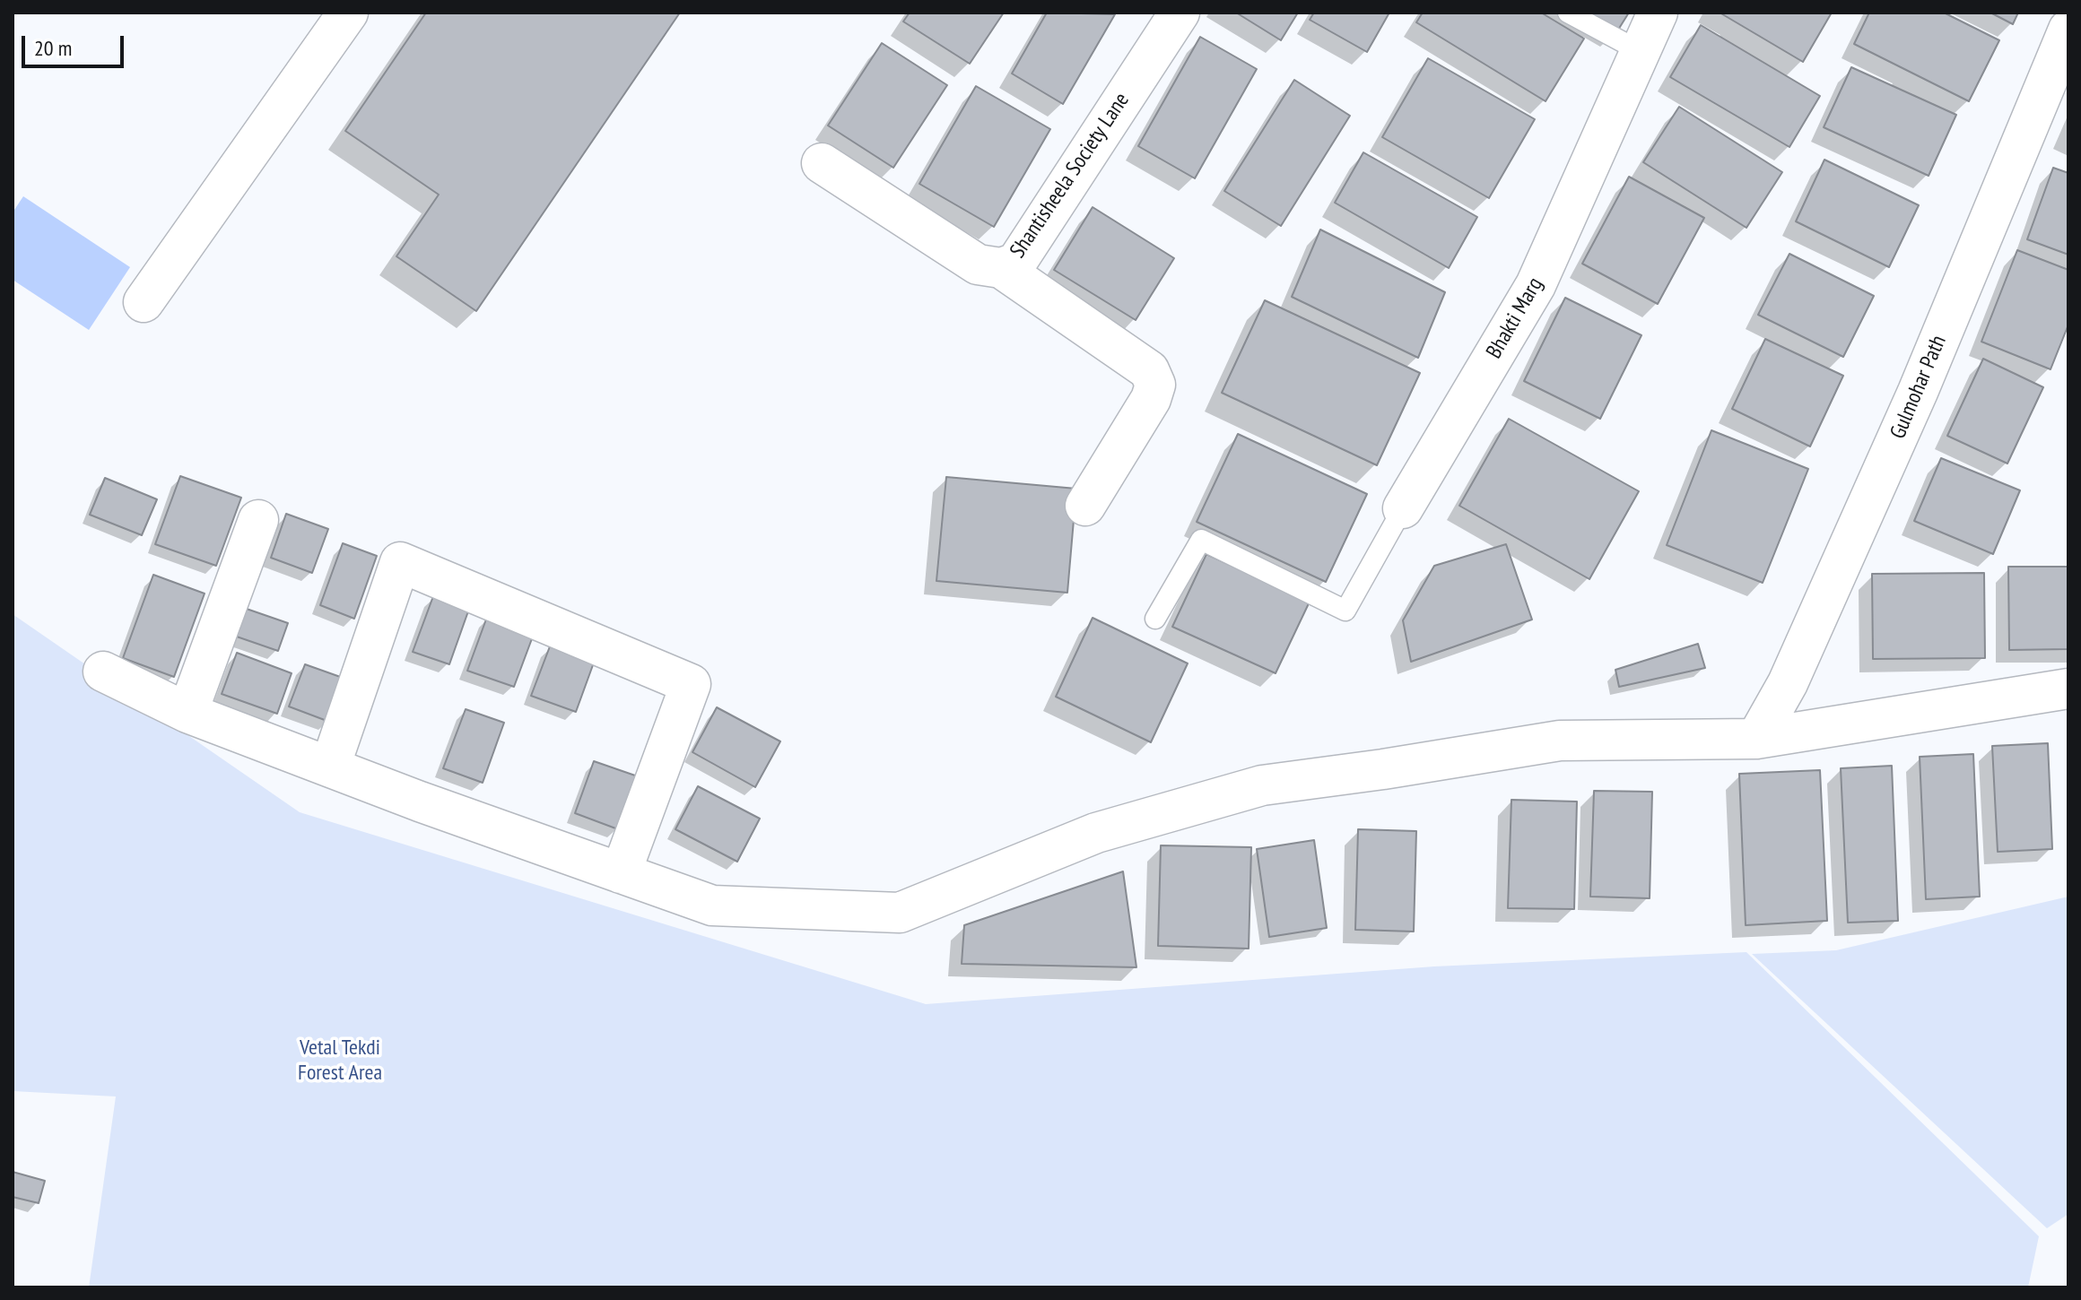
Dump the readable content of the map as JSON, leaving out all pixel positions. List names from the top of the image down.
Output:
{
  "streets": {
    "street": ["Shantisheela Society Lane", "Bhakti Marg", "Gulmohar Path"]
  },
  "parks": ["Vetal Tekdi Forest Area"],
  "scale_bar": "20 m"
}
